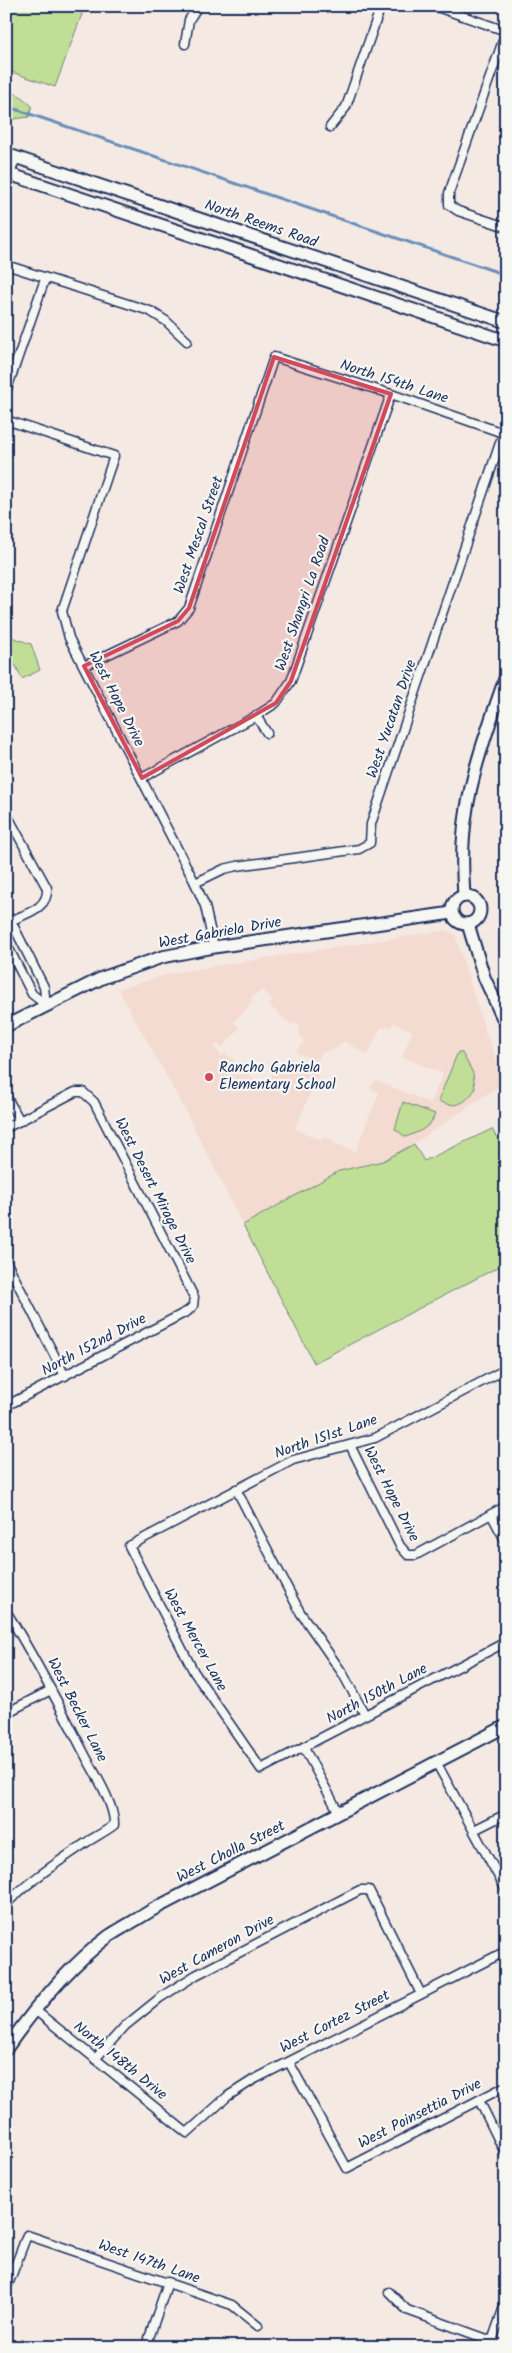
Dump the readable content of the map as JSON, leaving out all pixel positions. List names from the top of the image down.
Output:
{
  "streets": {
    "street": [
      "North Reems Road",
      "North 154th Lane",
      "West Mescal Street",
      "West Shangri La Road",
      "West Hope Drive",
      "West Yucatan Drive",
      "West Gabriela Drive",
      "West Desert Mirage Drive",
      "North 152nd Drive",
      "North 151st Lane",
      "West Mercer Lane",
      "North 150th Lane",
      "West Becker Lane",
      "West Cholla Street",
      "West Cameron Drive",
      "West Cortez Street",
      "North 148th Drive",
      "West Poinsettia Drive",
      "West 147th Lane"
    ]
  },
  "crossings": [
    ["North 154th Lane", "West Mescal Street"],
    ["North 154th Lane", "West Shangri La Road"],
    ["North 154th Lane", "West Yucatan Drive"],
    ["West Mescal Street", "West Hope Drive"],
    ["West Shangri La Road", "West Hope Drive"],
    ["West Hope Drive", "West Yucatan Drive"],
    ["West Hope Drive", "West Gabriela Drive"],
    ["West Hope Drive", "North 151st Lane"],
    ["West Desert Mirage Drive", "North 152nd Drive"],
    ["North 151st Lane", "West Mercer Lane"],
    ["West Mercer Lane", "North 150th Lane"],
    ["West Cholla Street", "North 148th Drive"],
    ["West Cameron Drive", "West Cortez Street"],
    ["West Cameron Drive", "North 148th Drive"],
    ["West Cortez Street", "North 148th Drive"],
    ["West Cortez Street", "West Poinsettia Drive"]
  ],
  "places": ["Rancho Gabriela Elementary School"]
}
